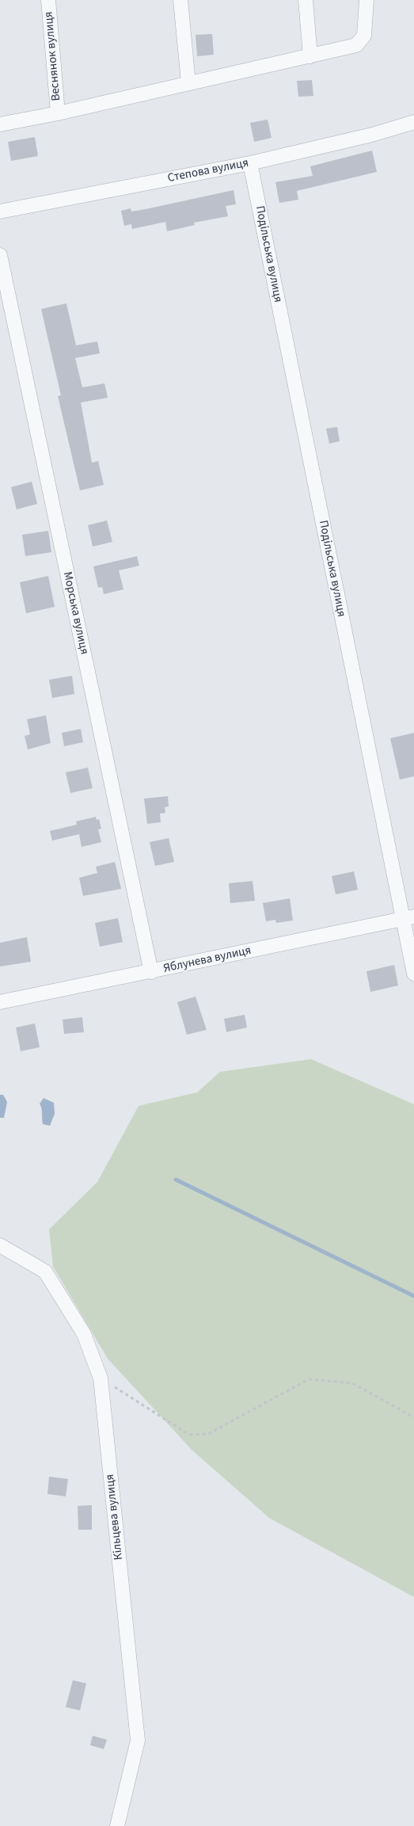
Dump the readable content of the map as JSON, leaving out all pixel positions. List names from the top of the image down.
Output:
{
  "streets": {
    "street": [
      "Веснянок вулиця",
      "Степова вулиця",
      "Подільська вулиця",
      "Морська вулиця",
      "Яблунева вулиця",
      "Кільцева вулиця"
    ]
  },
  "crossings": [
    ["Степова вулиця", "Подільська вулиця"],
    ["Подільська вулиця", "Яблунева вулиця"],
    ["Морська вулиця", "Яблунева вулиця"]
  ]
}
